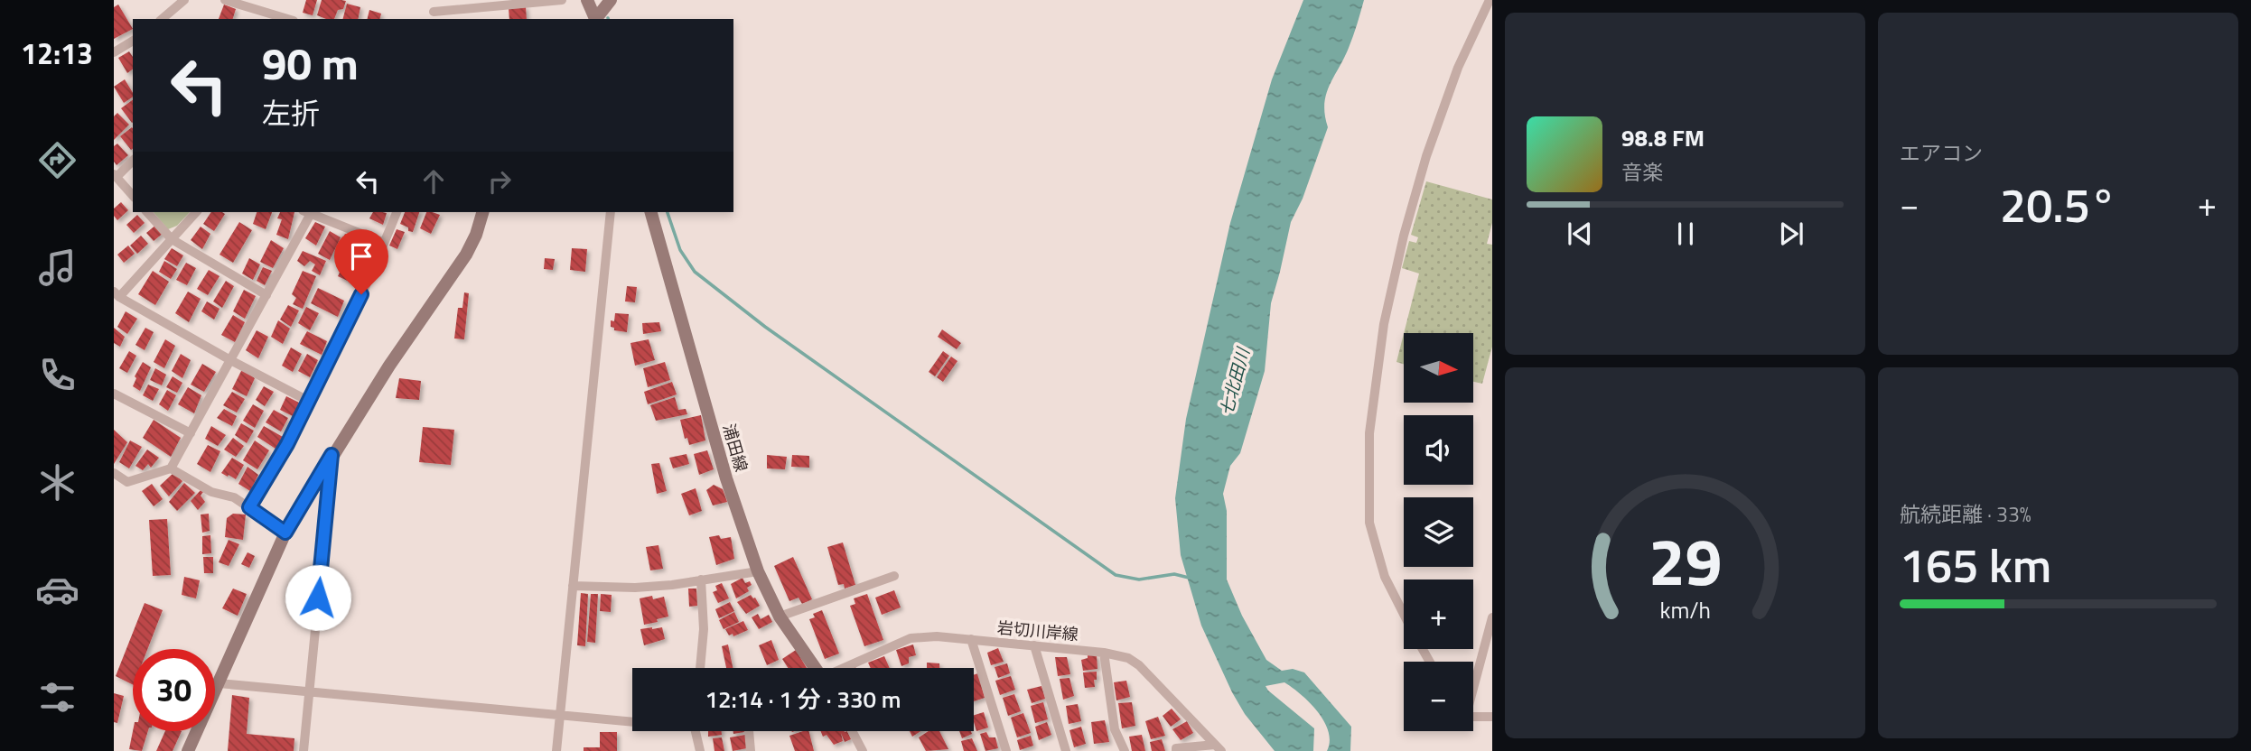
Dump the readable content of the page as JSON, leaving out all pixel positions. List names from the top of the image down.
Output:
{
  "streets": {
    "street": ["浦田線", "岩切川岸線"]
  },
  "water": ["七北田川"],
  "north": "right",
  "page": {
    "tabs": "12:13",
    "tile": [
      "エアコン",
      ["航続距離 · 33%", "165 km"]
    ],
    "turn": ["90 m", "左折"],
    "song": ["98.8 FM", "音楽"],
    "heat": ["−", "20.5°", "+"],
    "map_buttons": ["+", "−"],
    "limit": "30",
    "trip": "12:14 · 1 分 · 330 m",
    "gauge": ["29", "km/h"]
  }
}
